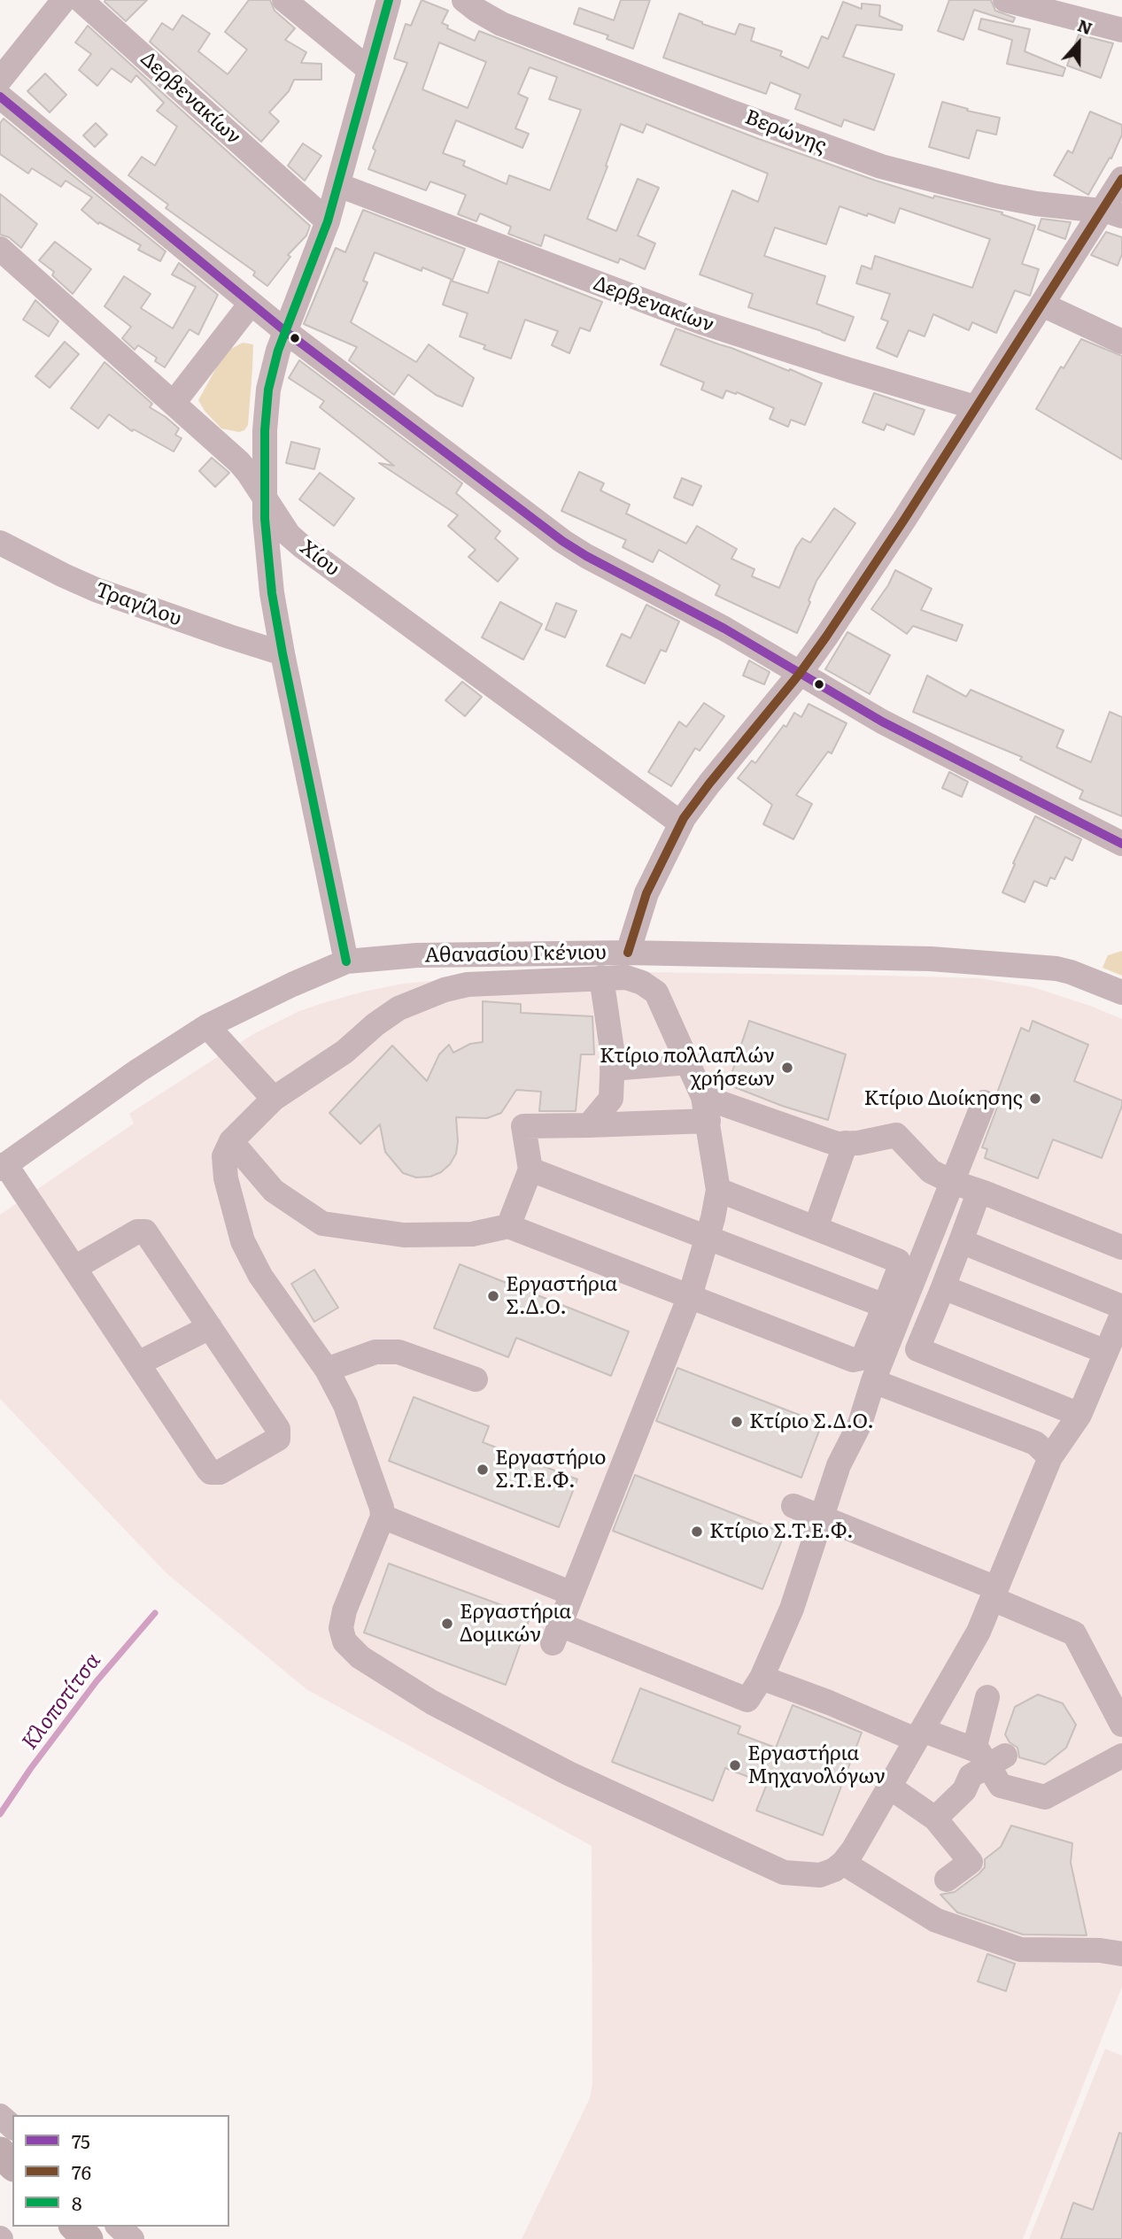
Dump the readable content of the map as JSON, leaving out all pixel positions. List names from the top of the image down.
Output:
{
  "streets": {
    "street": [
      "Δερβενακίων",
      "Βερώνης",
      "Χίου",
      "Τραγίλου",
      "Αθανασίου Γκένιου"
    ]
  },
  "water": ["Κλοποτίτσα"],
  "places": [
    "Κτίριο πολλαπλών χρήσεων",
    "Κτίριο Διοίκησης",
    "Εργαστήρια Σ.Δ.Ο.",
    "Κτίριο Σ.Δ.Ο.",
    "Εργαστήριο Σ.Τ.Ε.Φ.",
    "Κτίριο Σ.Τ.Ε.Φ.",
    "Εργαστήρια Δομικών",
    "Εργαστήρια Μηχανολόγων"
  ],
  "lines": ["transit line 8", "transit line 75", "transit line 76"],
  "legend": ["75", "76", "8"],
  "north": "top"
}
